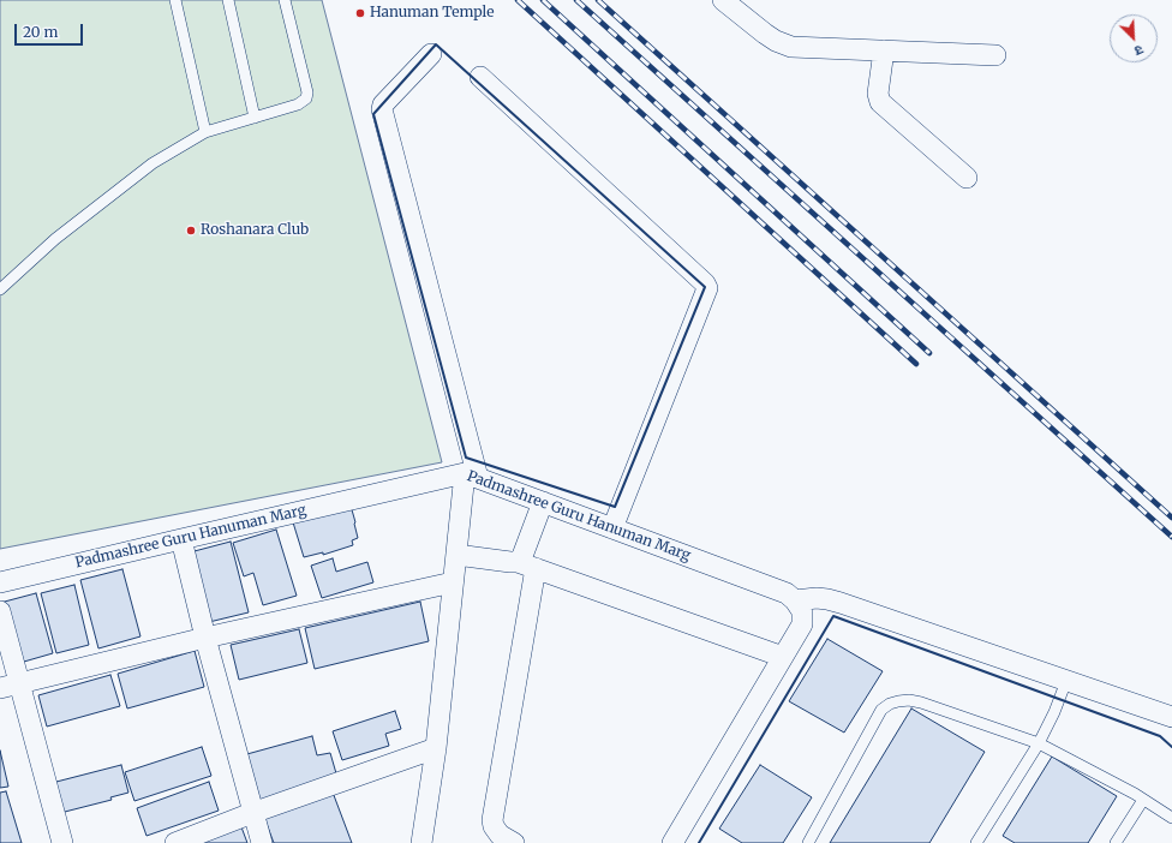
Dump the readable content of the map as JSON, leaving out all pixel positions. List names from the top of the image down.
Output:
{
  "streets": {
    "street": ["Padmashree Guru Hanuman Marg"]
  },
  "places": ["Hanuman Temple", "Roshanara Club"],
  "scale_bar": "20 m",
  "north": "bottom right"
}
